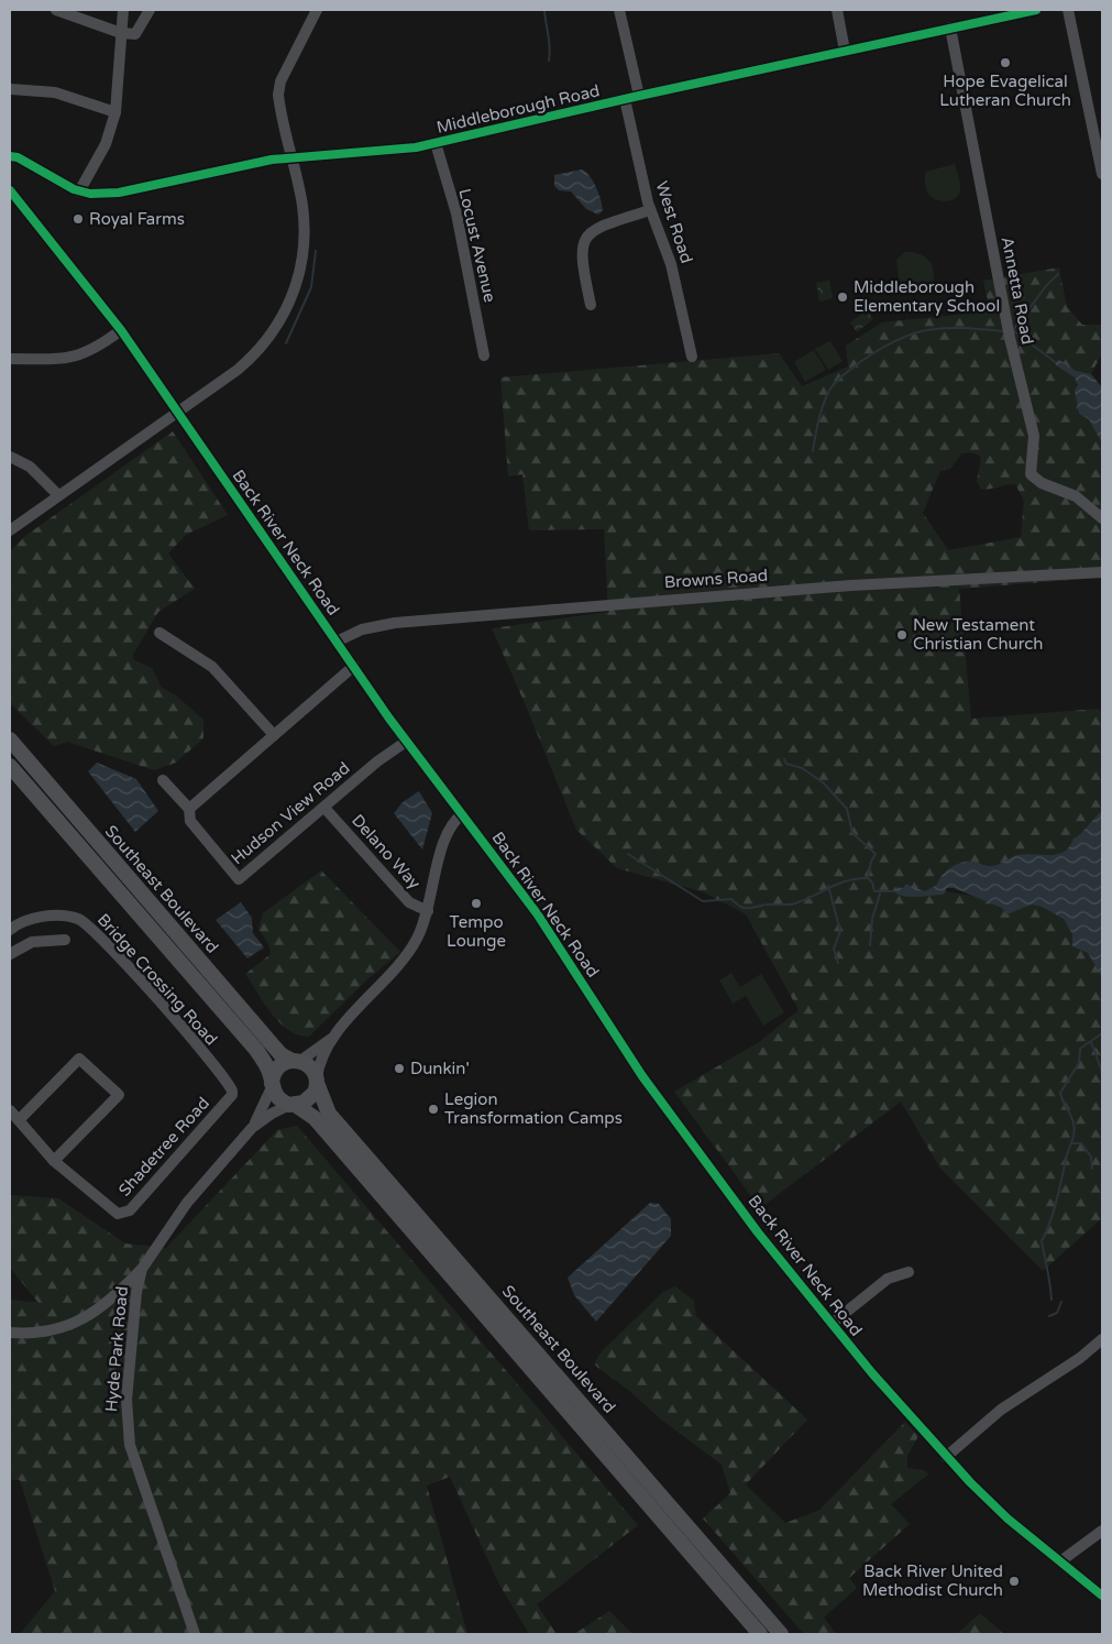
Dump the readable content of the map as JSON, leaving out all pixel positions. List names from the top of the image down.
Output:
{
  "streets": {
    "main road": ["Southeast Boulevard"],
    "street": [
      "Middleborough Road",
      "West Road",
      "Locust Avenue",
      "Annetta Road",
      "Back River Neck Road",
      "Browns Road",
      "Hudson View Road",
      "Delano Way",
      "Bridge Crossing Road",
      "Shadetree Road",
      "Hyde Park Road"
    ]
  },
  "crossings": [
    ["Middleborough Road", "West Road"],
    ["Middleborough Road", "Locust Avenue"],
    ["Middleborough Road", "Annetta Road"],
    ["Back River Neck Road", "Browns Road"],
    ["Back River Neck Road", "Hudson View Road"],
    ["Hudson View Road", "Delano Way"],
    ["Southeast Boulevard", "Hyde Park Road"],
    ["Bridge Crossing Road", "Shadetree Road"]
  ],
  "places": [
    "Hope Evagelical Lutheran Church",
    "Royal Farms",
    "Middleborough Elementary School",
    "New Testament Christian Church",
    "Tempo Lounge",
    "Dunkin'",
    "Legion Transformation Camps",
    "Back River United Methodist Church"
  ]
}
